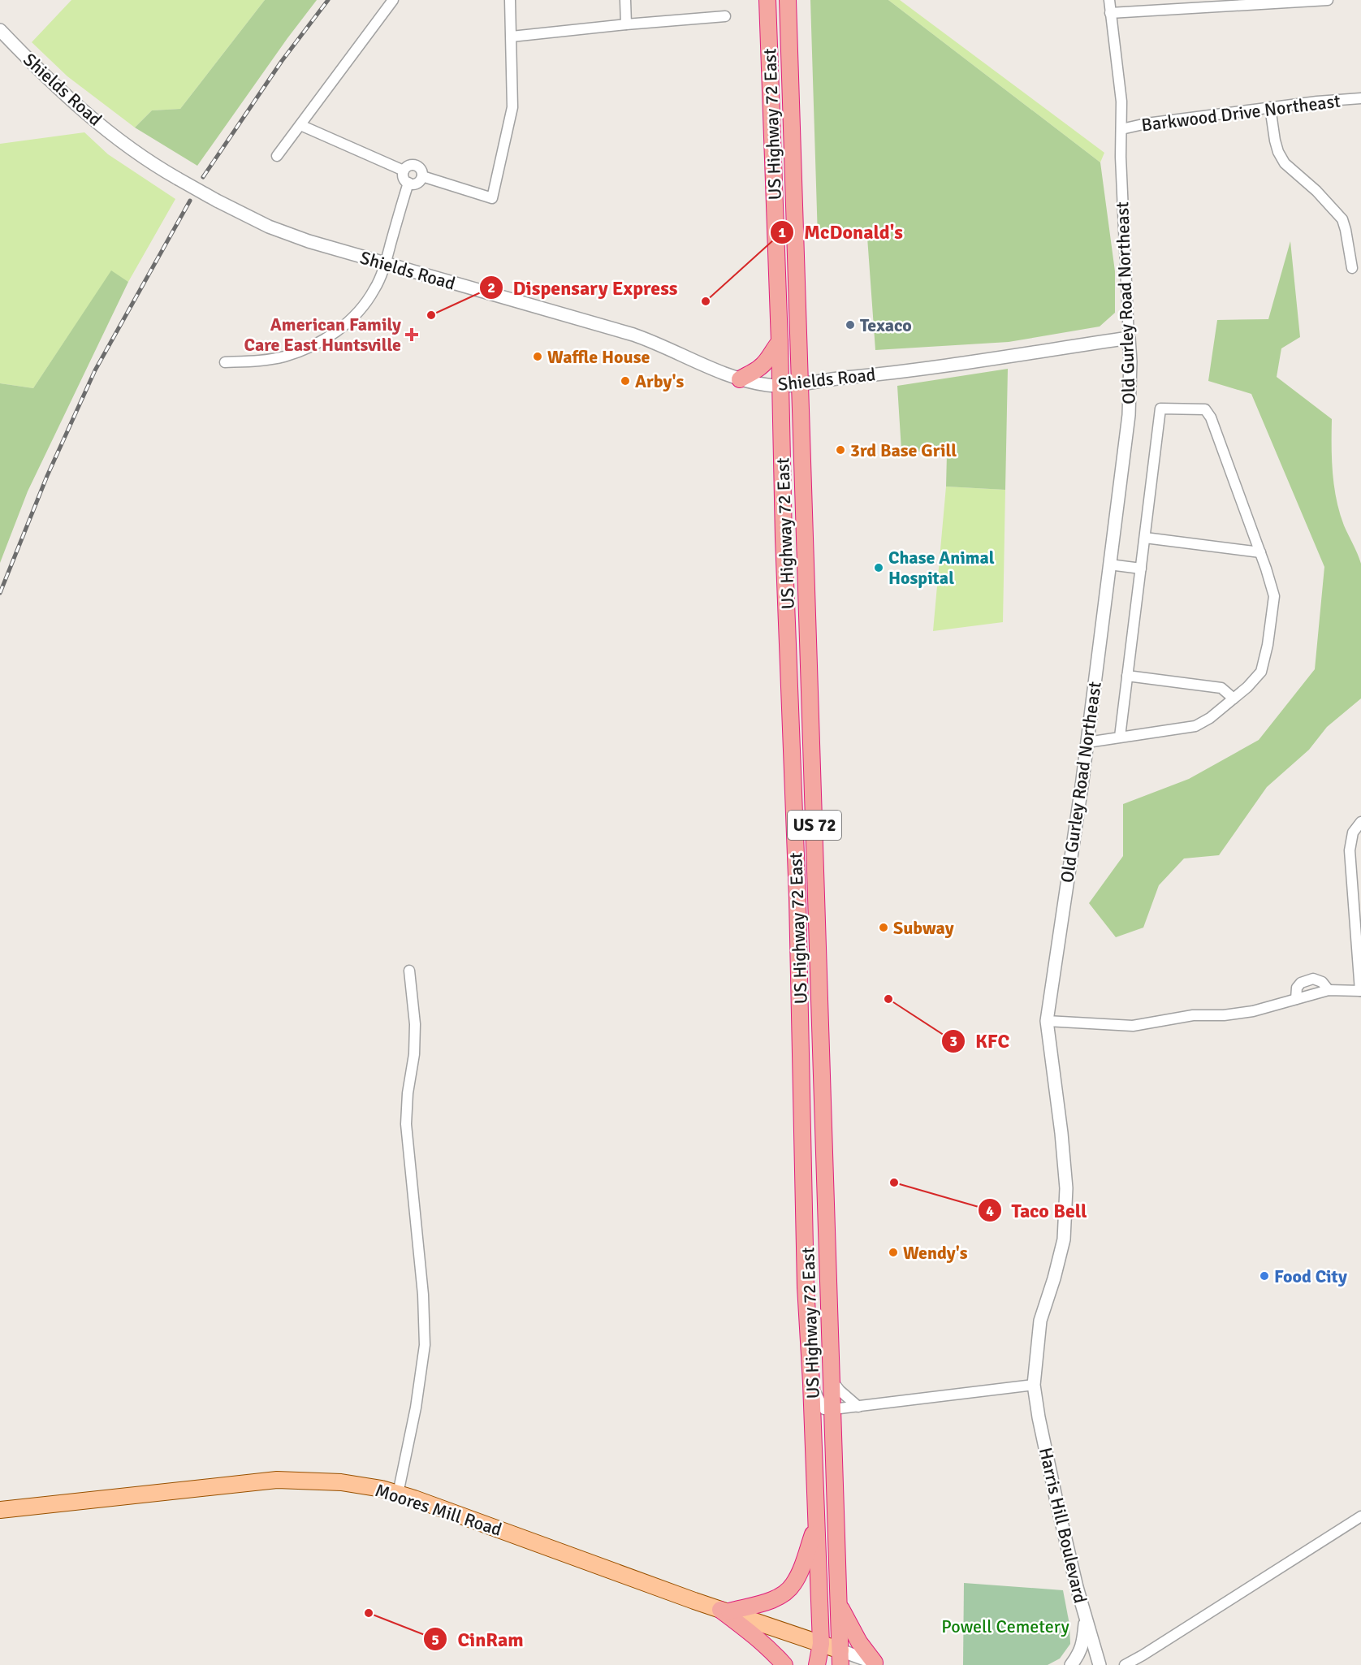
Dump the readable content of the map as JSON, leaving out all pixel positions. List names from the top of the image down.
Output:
{
  "streets": {
    "highway": ["US Highway 72 East", "US 72"],
    "main road": ["Moores Mill Road"],
    "street": [
      "Shields Road",
      "Barkwood Drive Northeast",
      "Old Gurley Road Northeast",
      "Harris Hill Boulevard"
    ]
  },
  "crossings": [
    ["Shields Road", "US Highway 72 East"],
    ["Shields Road", "Old Gurley Road Northeast"],
    ["Barkwood Drive Northeast", "Old Gurley Road Northeast"],
    ["US Highway 72 East", "US 72"],
    ["US Highway 72 East", "Moores Mill Road"],
    ["Old Gurley Road Northeast", "Harris Hill Boulevard"],
    ["US 72", "Moores Mill Road"]
  ],
  "parks": ["Powell Cemetery"],
  "places": {
    "other": [
      "McDonald's",
      "Dispensary Express",
      "Texaco",
      "Waffle House",
      "Arby's",
      "3rd Base Grill",
      "Chase Animal Hospital",
      "Subway",
      "KFC",
      "Taco Bell",
      "Wendy's",
      "Food City",
      "CinRam"
    ],
    "health": ["American Family Care East Huntsville"]
  }
}
